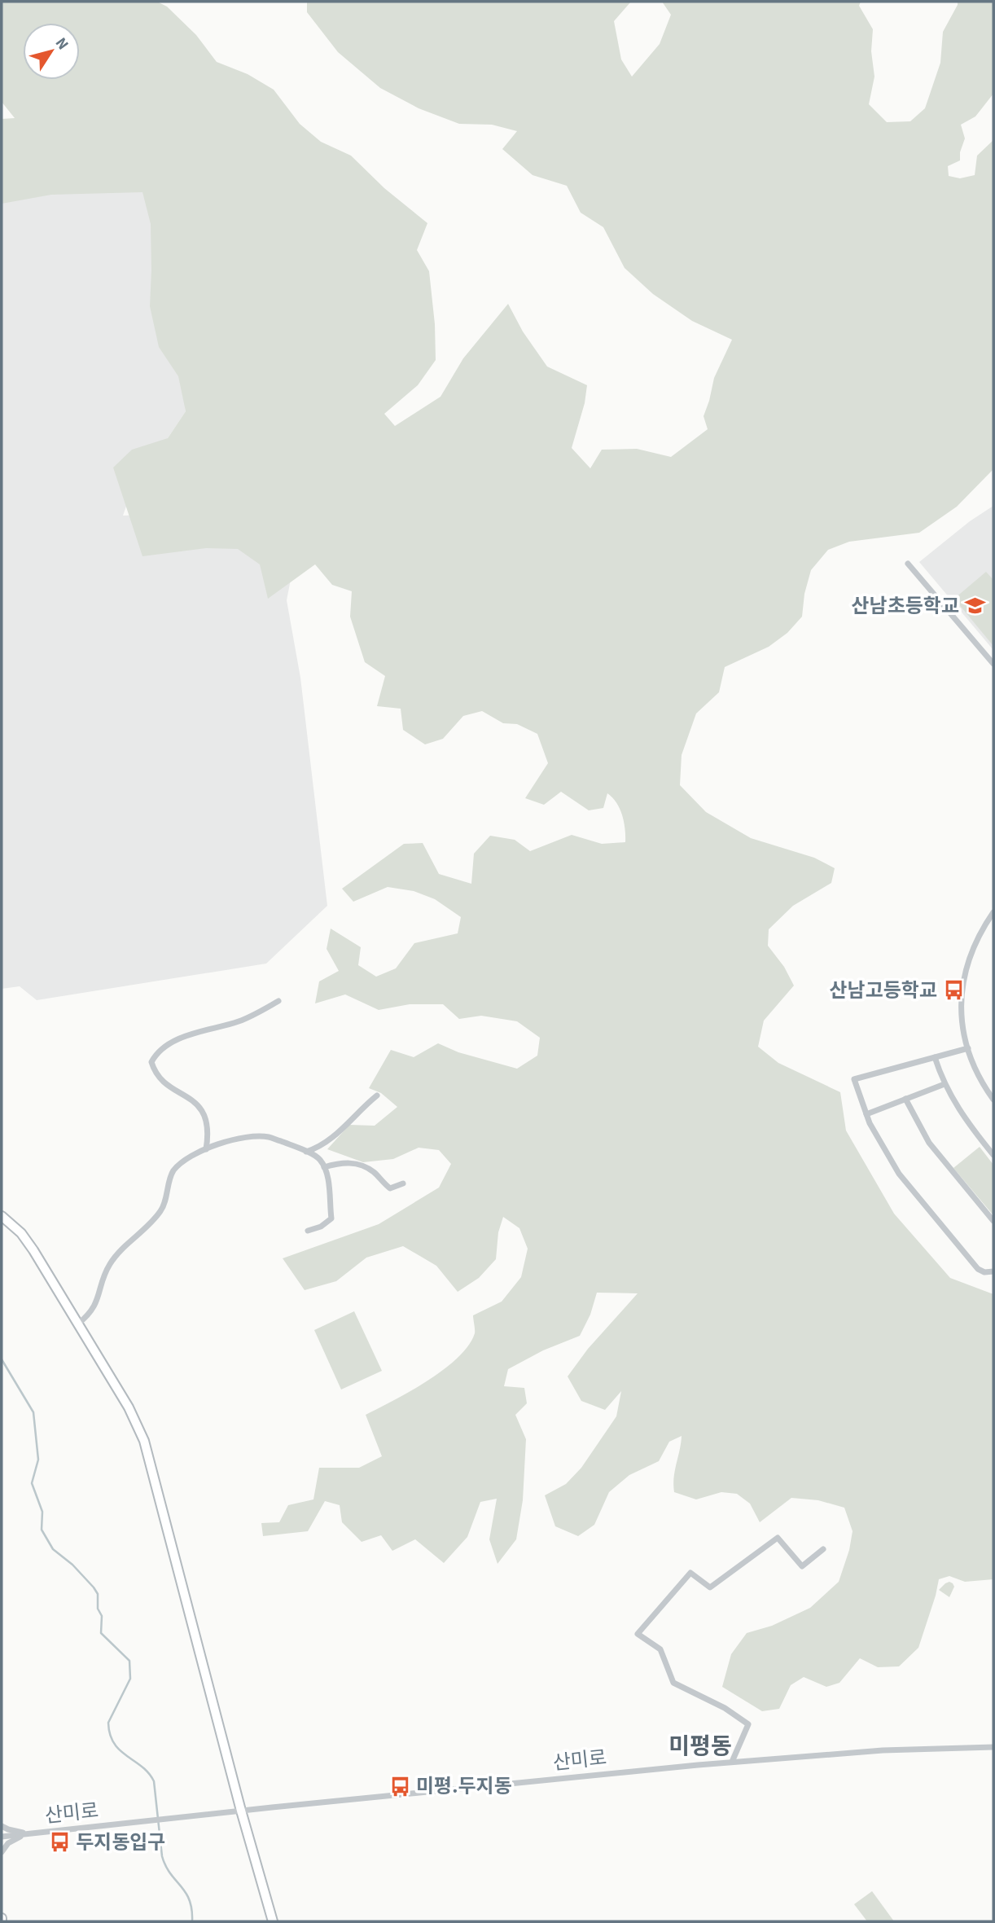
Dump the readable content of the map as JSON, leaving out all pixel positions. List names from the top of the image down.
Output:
{
  "streets": {
    "street": ["산미로"]
  },
  "districts": ["미평동"],
  "places": {
    "school or university": ["산남초등학교"],
    "bus stop": ["산남고등학교", "미평.두지동", "두지동입구"]
  },
  "north": "top right"
}
